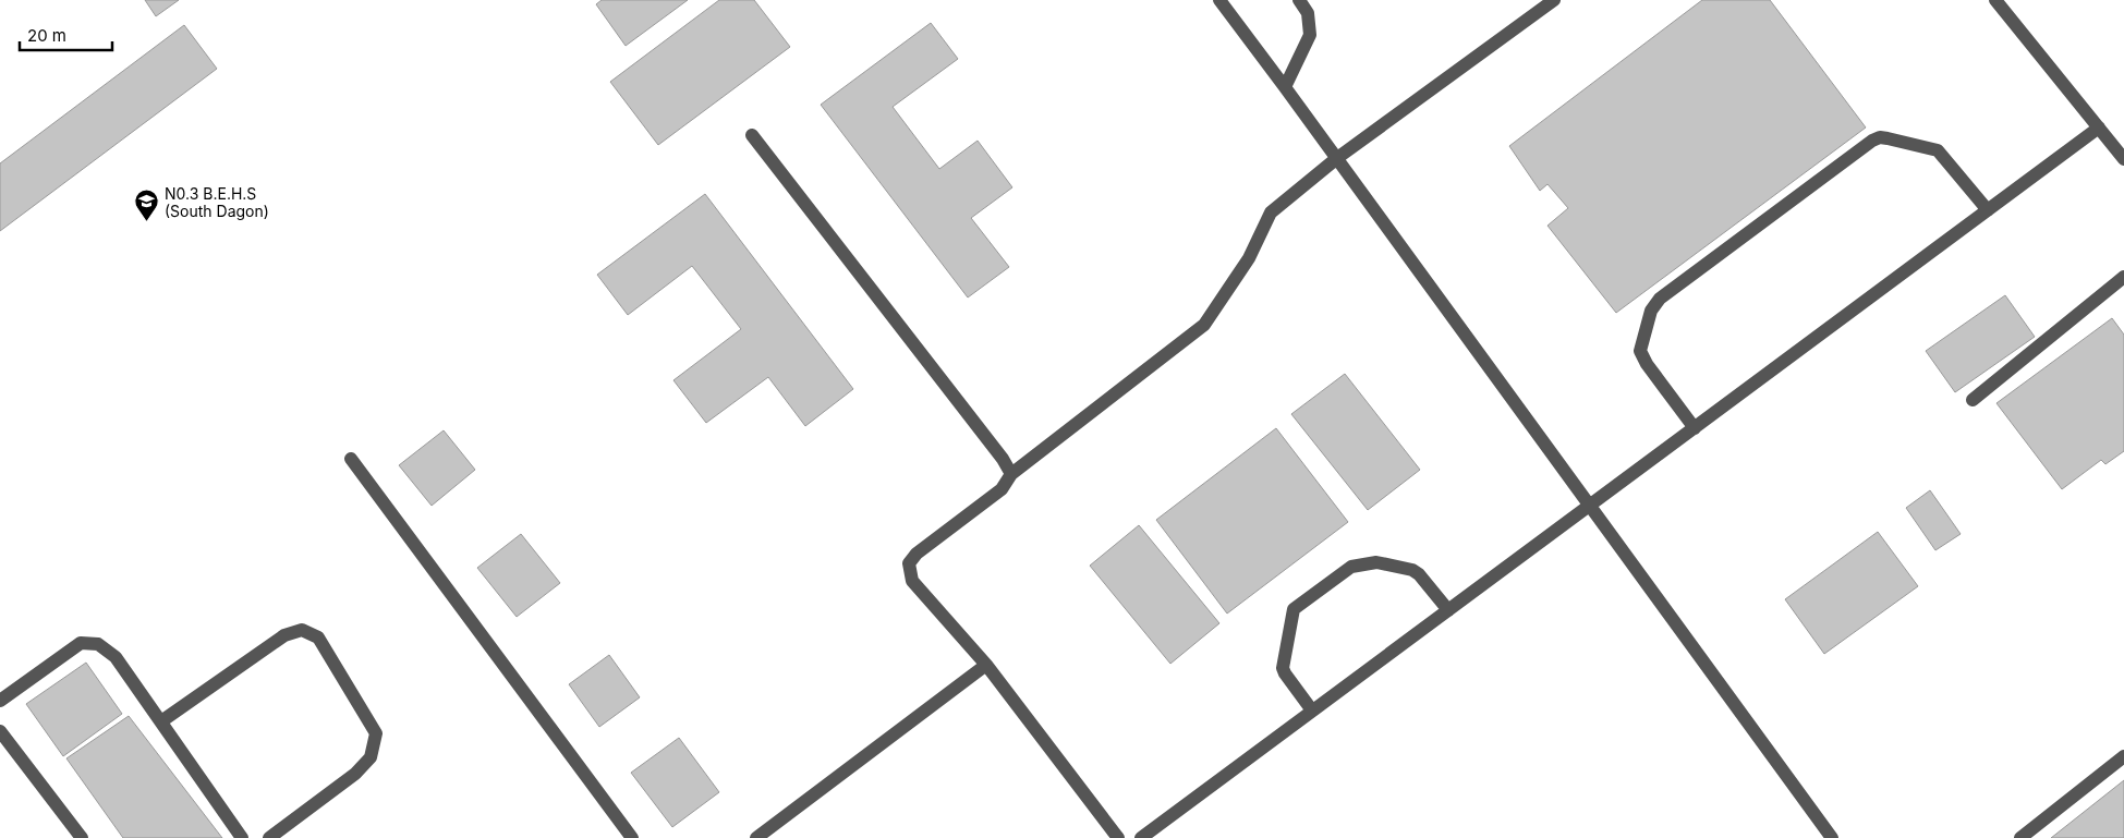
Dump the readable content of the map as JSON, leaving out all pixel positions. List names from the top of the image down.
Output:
{
  "places": {
    "school or university": ["N0.3 B.E.H.S (South Dagon)"]
  },
  "scale_bar": "20 m"
}
